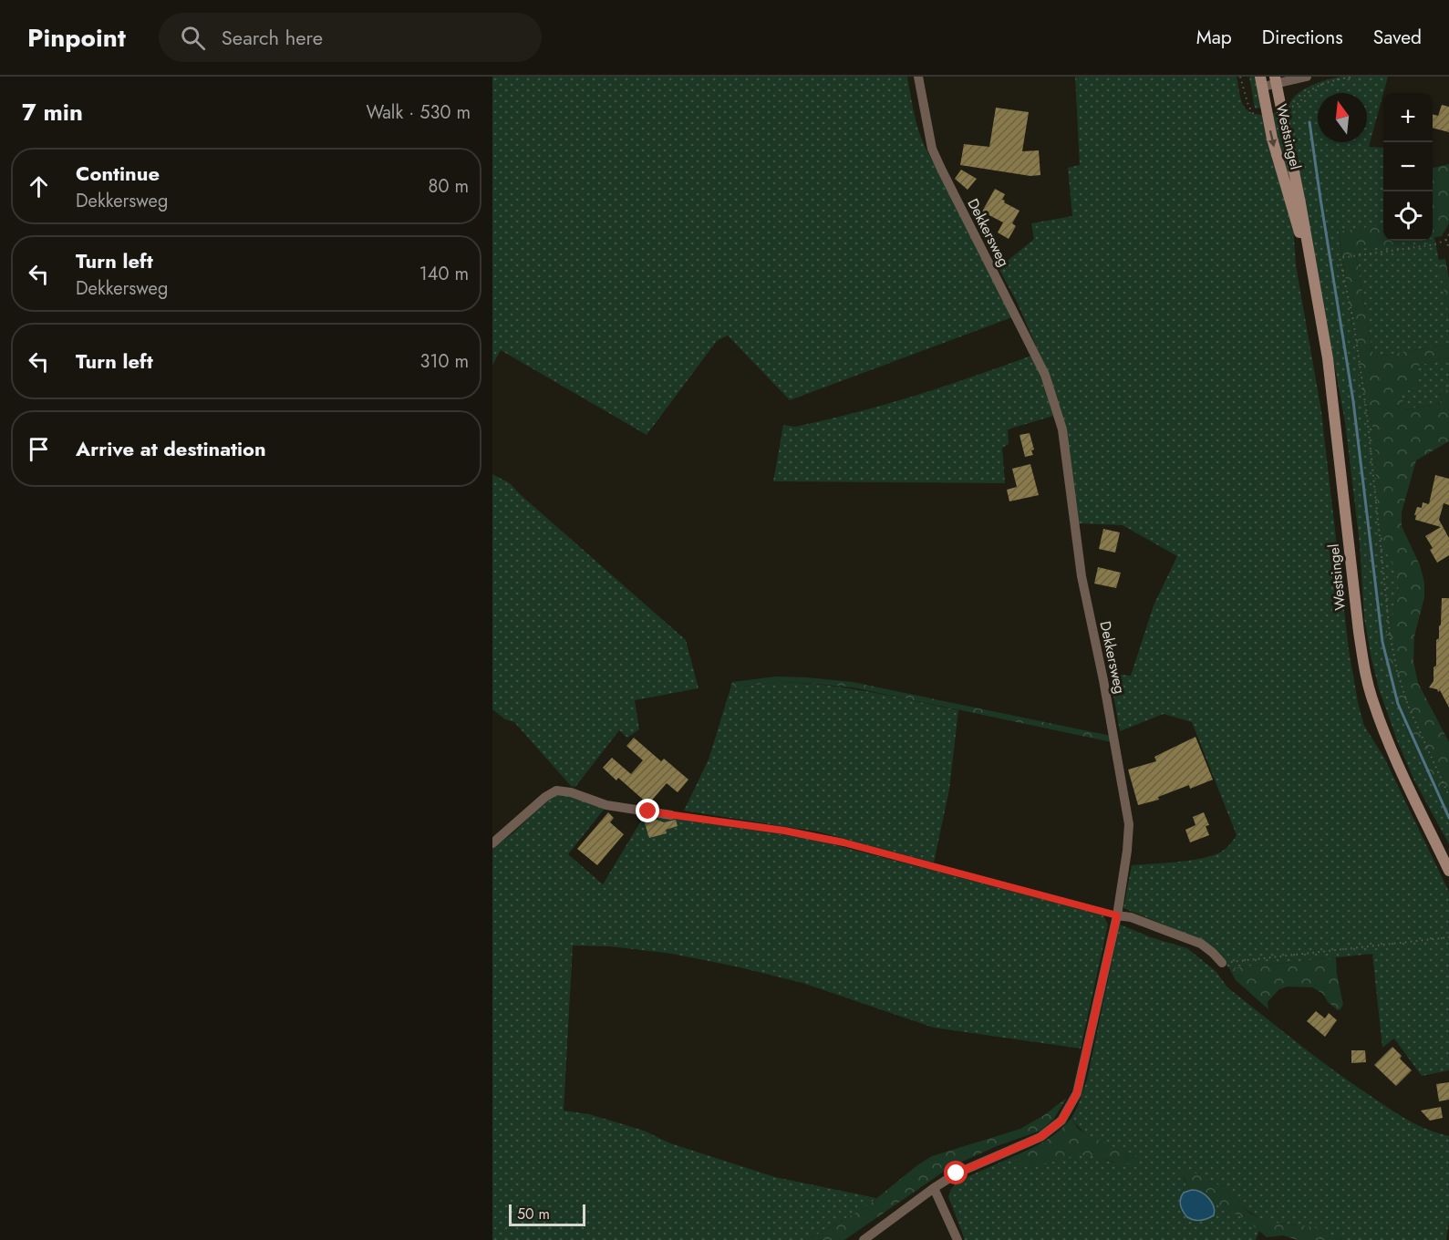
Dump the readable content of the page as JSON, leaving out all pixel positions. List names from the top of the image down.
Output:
{
  "streets": {
    "main road": ["Westsingel"],
    "street": ["Dekkersweg"]
  },
  "scale_bar": "50 m",
  "north": "top",
  "page": {
    "header": "Pinpoint",
    "search": "Search here",
    "nav": ["Map", "Directions", "Saved"],
    "heading": ["7 min", "Walk · 530 m"],
    "map_buttons": ["+", "−"],
    "list": [
      ["Continue", "Dekkersweg", "80 m"],
      ["Turn left", "Dekkersweg", "140 m"],
      ["Turn left", "310 m"],
      "Arrive at destination"
    ],
    "scale": "50 m"
  }
}
